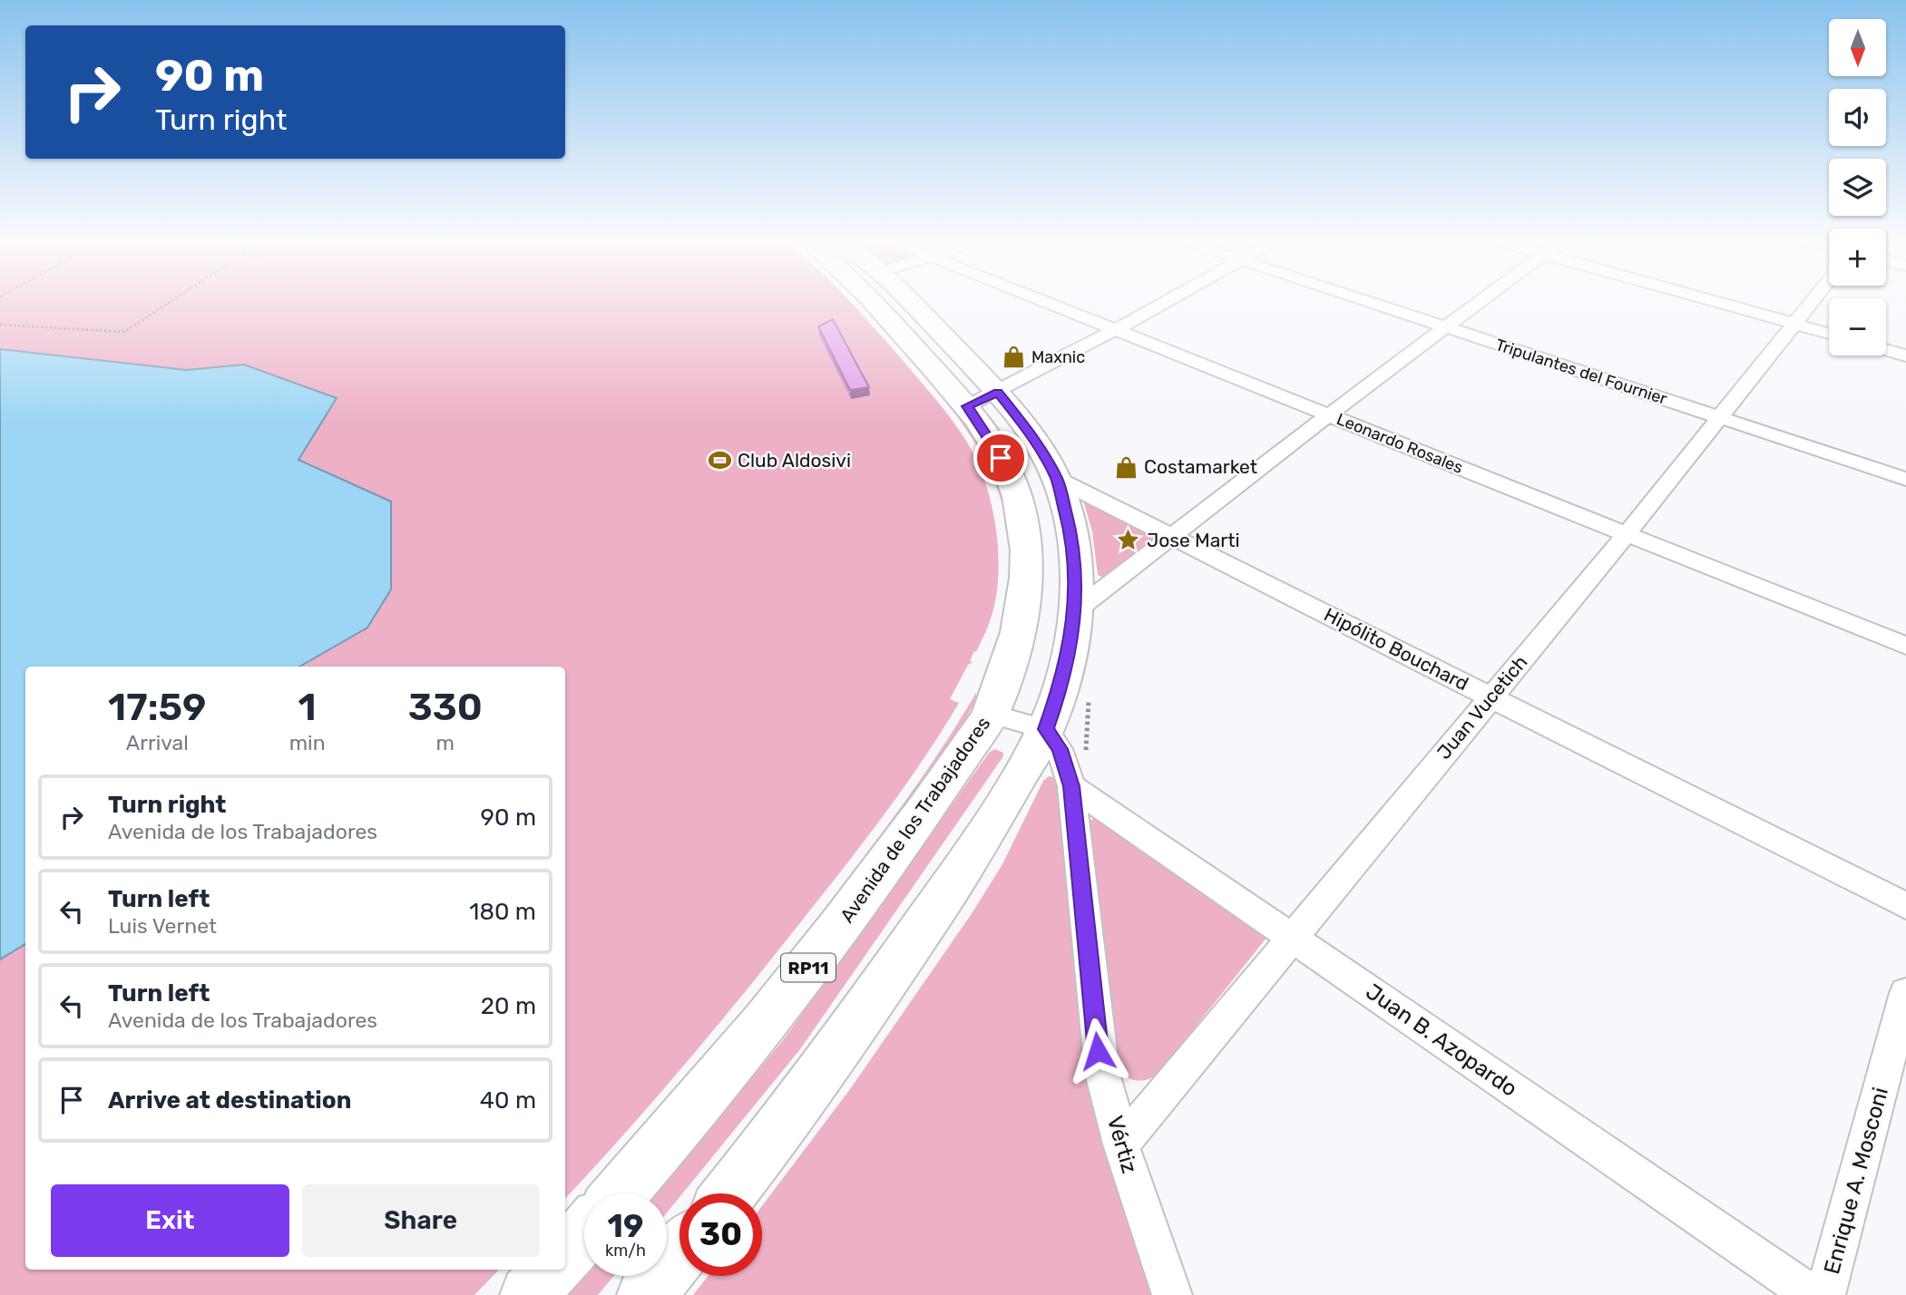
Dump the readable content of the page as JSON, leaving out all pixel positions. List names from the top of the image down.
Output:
{
  "streets": {
    "main road": ["Avenida de los Trabajadores", "RP11"],
    "street": [
      "Tripulantes del Fournier",
      "Leonardo Rosales",
      "Hipólito Bouchard",
      "Juan Vucetich",
      "Juan B. Azopardo",
      "Vértiz",
      "Enrique A. Mosconi"
    ]
  },
  "crossings": [
    ["Tripulantes del Fournier", "Juan Vucetich"],
    ["Leonardo Rosales", "Juan Vucetich"],
    ["Hipólito Bouchard", "Juan Vucetich"],
    ["Juan Vucetich", "Juan B. Azopardo"],
    ["Juan Vucetich", "Vértiz"],
    ["Juan B. Azopardo", "Vértiz"]
  ],
  "places": {
    "shop": ["Maxnic", "Costamarket"],
    "sports": ["Club Aldosivi"],
    "place": ["Jose Marti"]
  },
  "north": "bottom",
  "page": {
    "map_buttons": ["+", "−"],
    "turn": ["90 m", "Turn right"],
    "eta": [
      "17:59",
      "Arrival",
      "1",
      "min",
      "330",
      "m"
    ],
    "list": [
      {
        "name": "Turn right",
        "note": "Avenida de los Trabajadores",
        "value": "90 m"
      },
      {
        "name": "Turn left",
        "note": "Luis Vernet",
        "value": "180 m"
      },
      {
        "name": "Turn left",
        "note": "Avenida de los Trabajadores",
        "value": "20 m"
      },
      {
        "name": "Arrive at destination",
        "value": "40 m"
      }
    ],
    "buttons": ["Exit", "Share"],
    "speed": "19 km/h",
    "limit": "30"
  }
}
